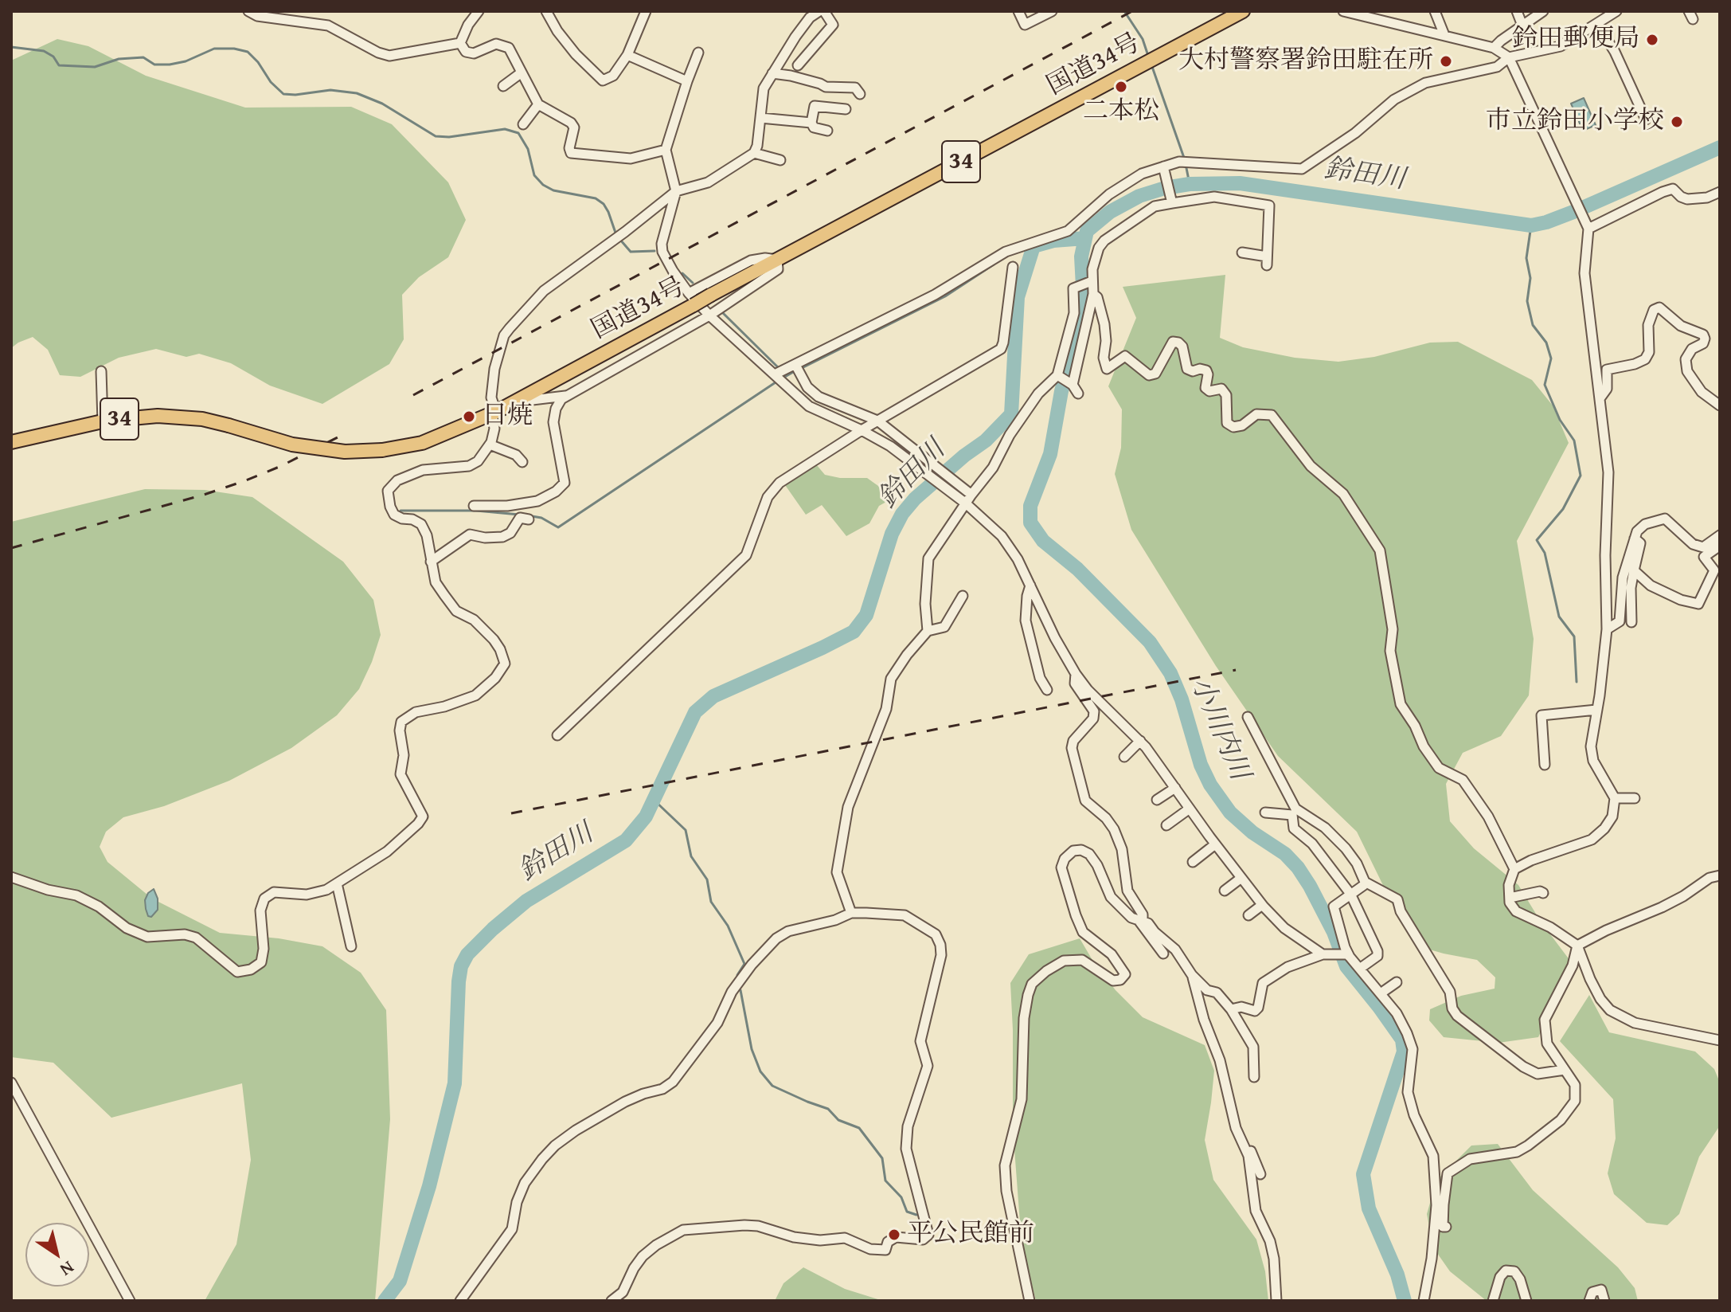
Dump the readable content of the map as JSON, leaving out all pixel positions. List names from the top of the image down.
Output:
{
  "streets": {
    "highway": ["国道34号", "34"]
  },
  "water": ["鈴田川", "小川内川"],
  "places": [
    "鈴田郵便局",
    "大村警察署鈴田駐在所",
    "二本松",
    "市立鈴田小学校",
    "日焼",
    "平公民館前"
  ],
  "north": "bottom right"
}
